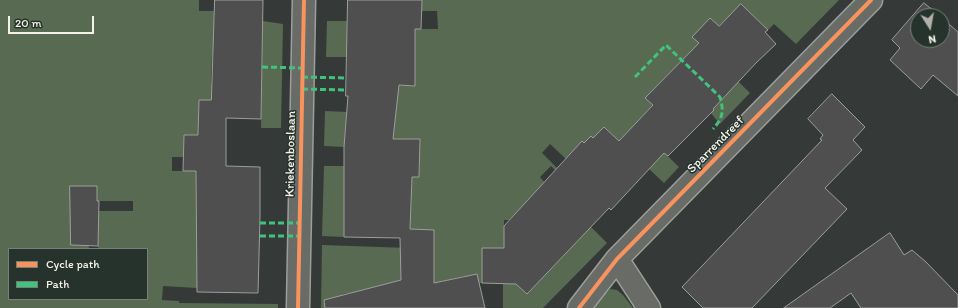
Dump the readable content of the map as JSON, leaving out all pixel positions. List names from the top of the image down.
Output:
{
  "streets": {
    "street": ["Sparrendreef", "Kriekenboslaan"]
  },
  "legend": ["Cycle path", "Path"],
  "scale_bar": "20 m",
  "north": "bottom"
}
